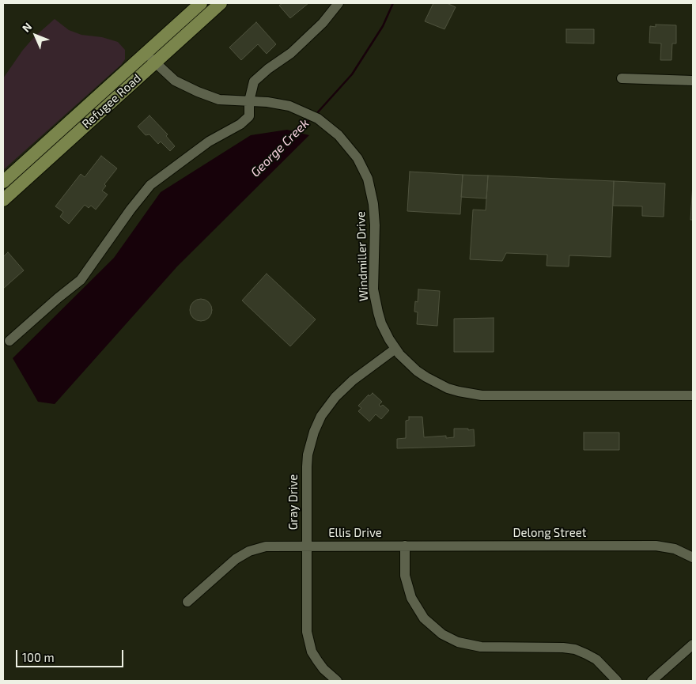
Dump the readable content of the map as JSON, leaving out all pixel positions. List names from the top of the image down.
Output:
{
  "streets": {
    "main road": ["Refugee Road"],
    "street": [
      "Windmiller Drive",
      "Gray Drive",
      "Ellis Drive",
      "Delong Street"
    ]
  },
  "crossings": [
    ["Refugee Road", "Windmiller Drive"],
    ["Windmiller Drive", "Gray Drive"],
    ["Gray Drive", "Ellis Drive"],
    ["Ellis Drive", "Delong Street"]
  ],
  "water": ["George Creek"],
  "scale_bar": "100 m",
  "north": "top left"
}
